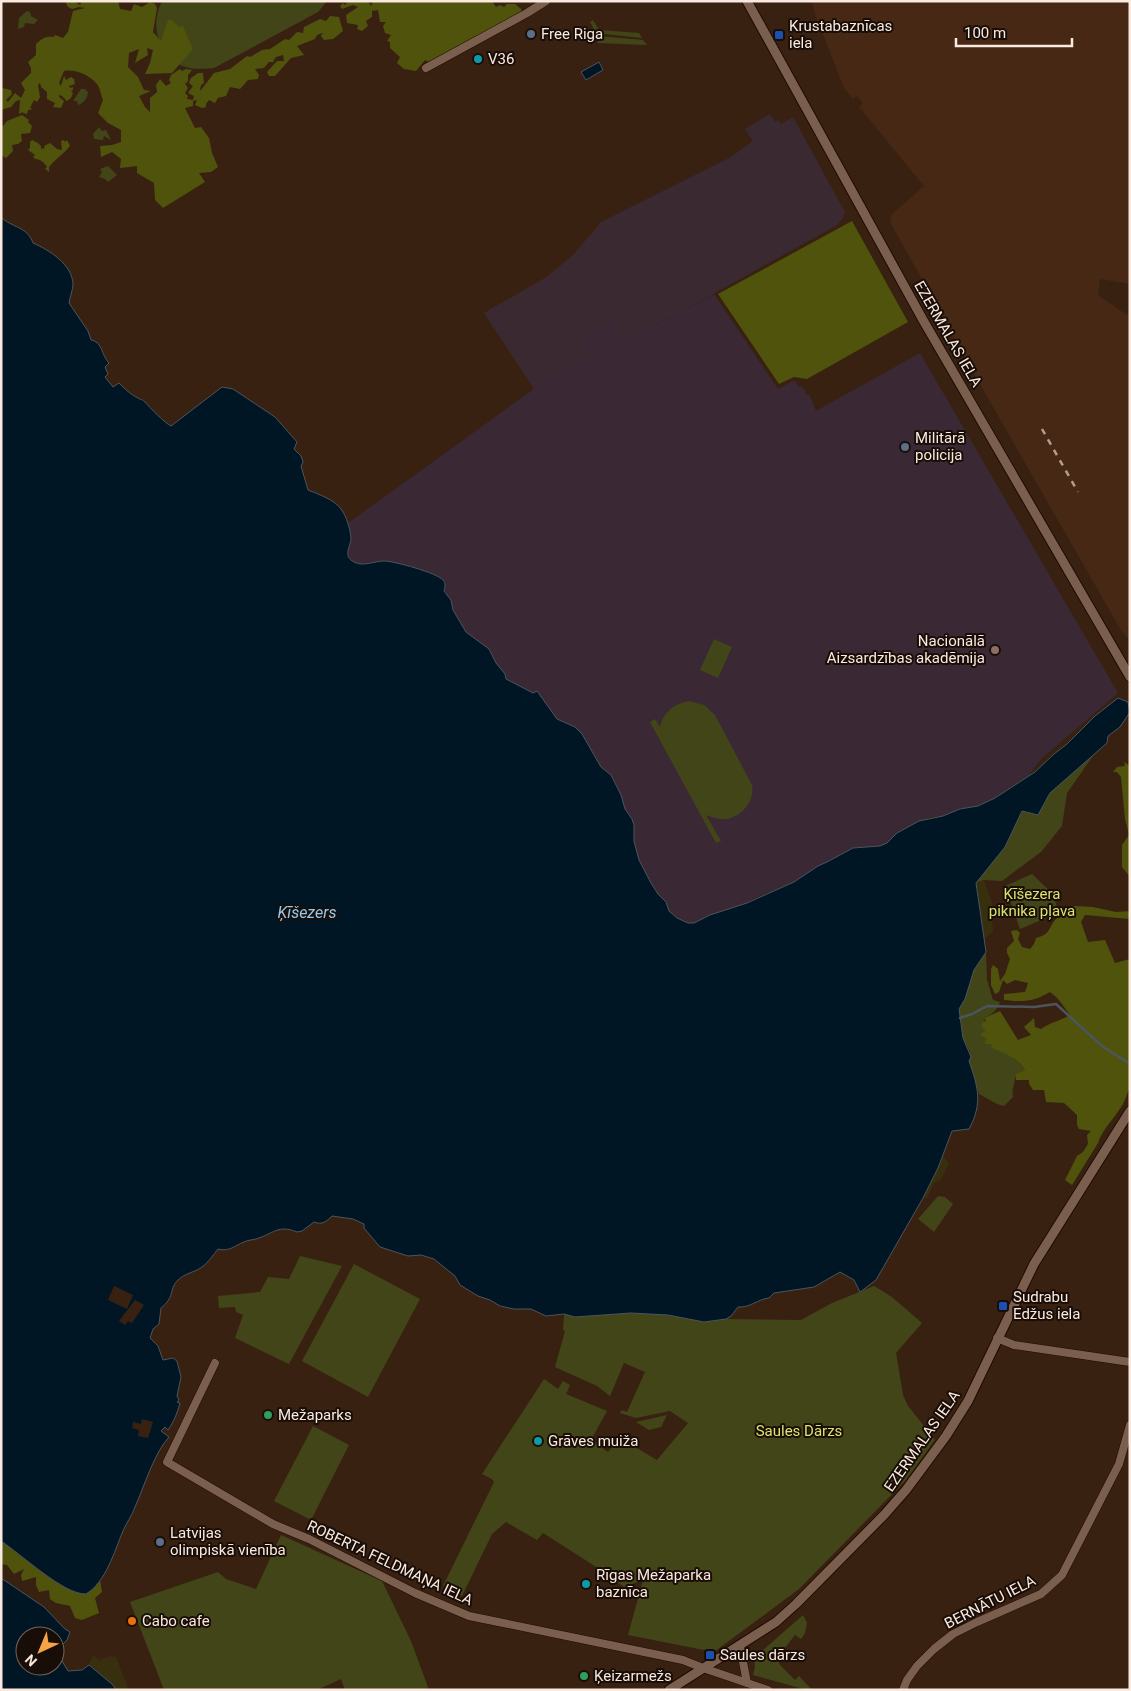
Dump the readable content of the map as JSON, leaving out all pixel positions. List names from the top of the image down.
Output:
{
  "streets": {
    "street": ["EZERMALAS IELA", "ROBERTA FELDMAŅA IELA", "BERNĀTU IELA"]
  },
  "crossings": [
    ["EZERMALAS IELA", "ROBERTA FELDMAŅA IELA"]
  ],
  "water": ["Ķīšezers"],
  "parks": ["Ķīšezera piknika pļava", "Saules Dārzs"],
  "places": {
    "other": [
      "Free Riga",
      "V36",
      "Militārā policija",
      "Nacionālā Aizsardzības akadēmija",
      "Mežaparks",
      "Grāves muiža",
      "Latvijas olimpiskā vienība",
      "Rīgas Mežaparka baznīca",
      "Cabo cafe",
      "Ķeizarmežs"
    ],
    "transit": ["Krustabaznīcas iela", "Sudrabu Edžus iela", "Saules dārzs"]
  },
  "scale_bar": "100 m",
  "north": "bottom left"
}
